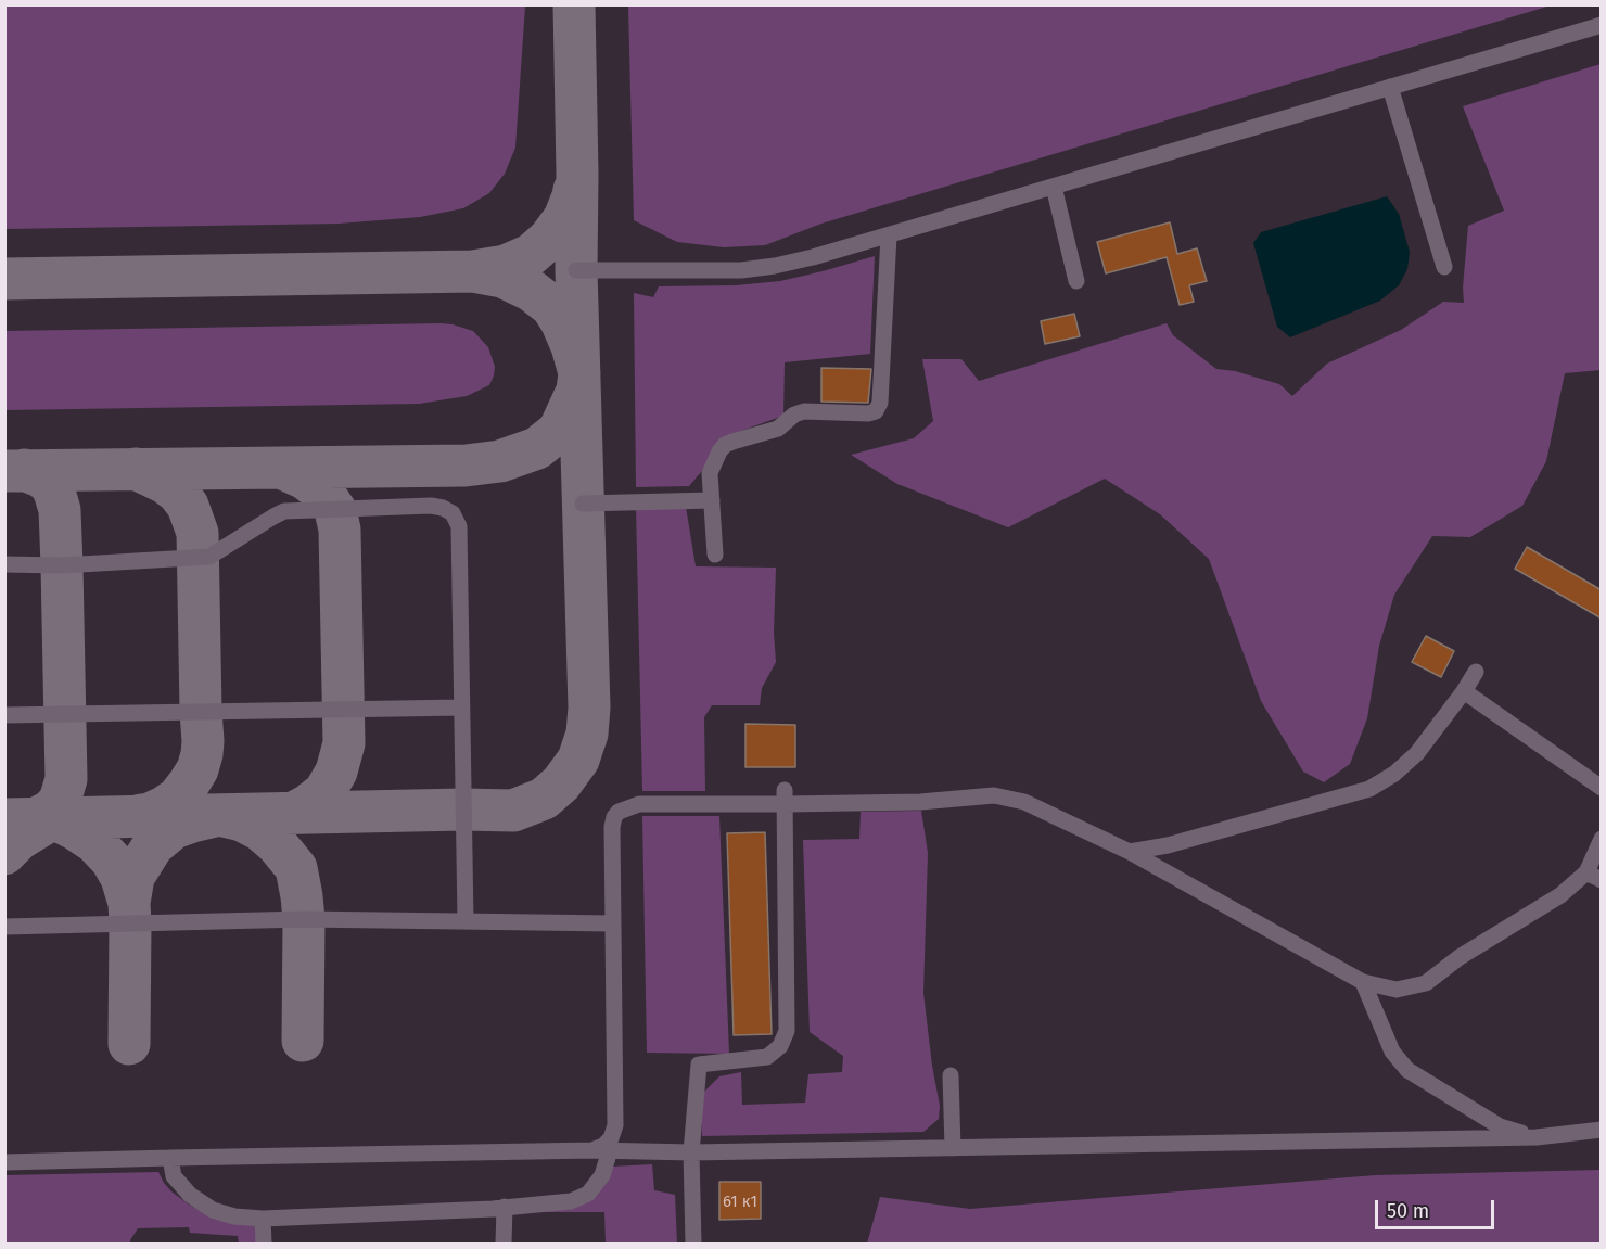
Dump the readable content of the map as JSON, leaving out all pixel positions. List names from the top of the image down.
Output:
{
  "house_numbers": ["61 к1"],
  "scale_bar": "50 m"
}
